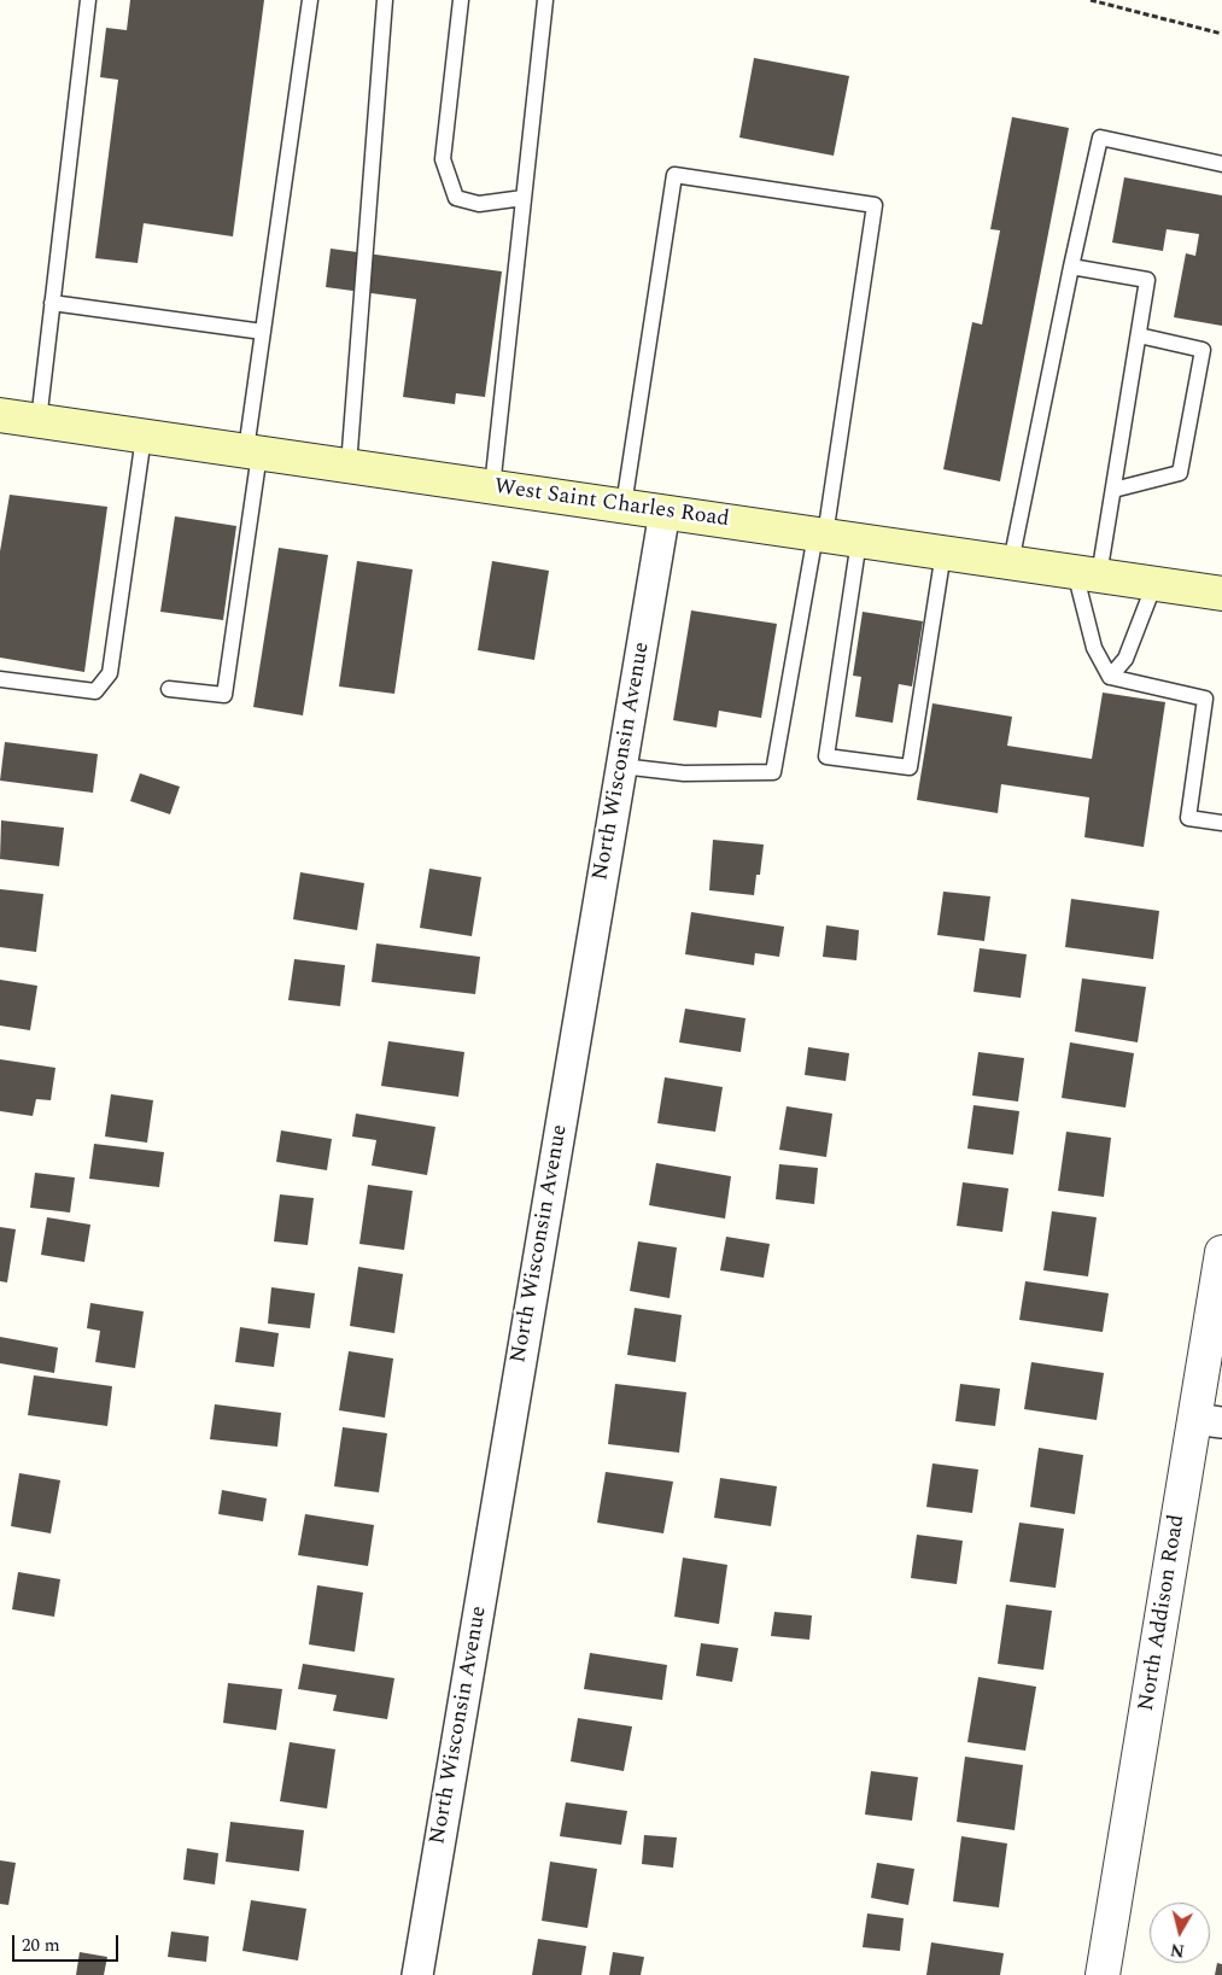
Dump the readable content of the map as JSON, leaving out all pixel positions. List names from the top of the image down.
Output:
{
  "streets": {
    "main road": ["West Saint Charles Road"],
    "street": ["North Wisconsin Avenue", "North Addison Road"]
  },
  "crossings": [
    ["West Saint Charles Road", "North Wisconsin Avenue"]
  ],
  "scale_bar": "20 m",
  "north": "bottom"
}
